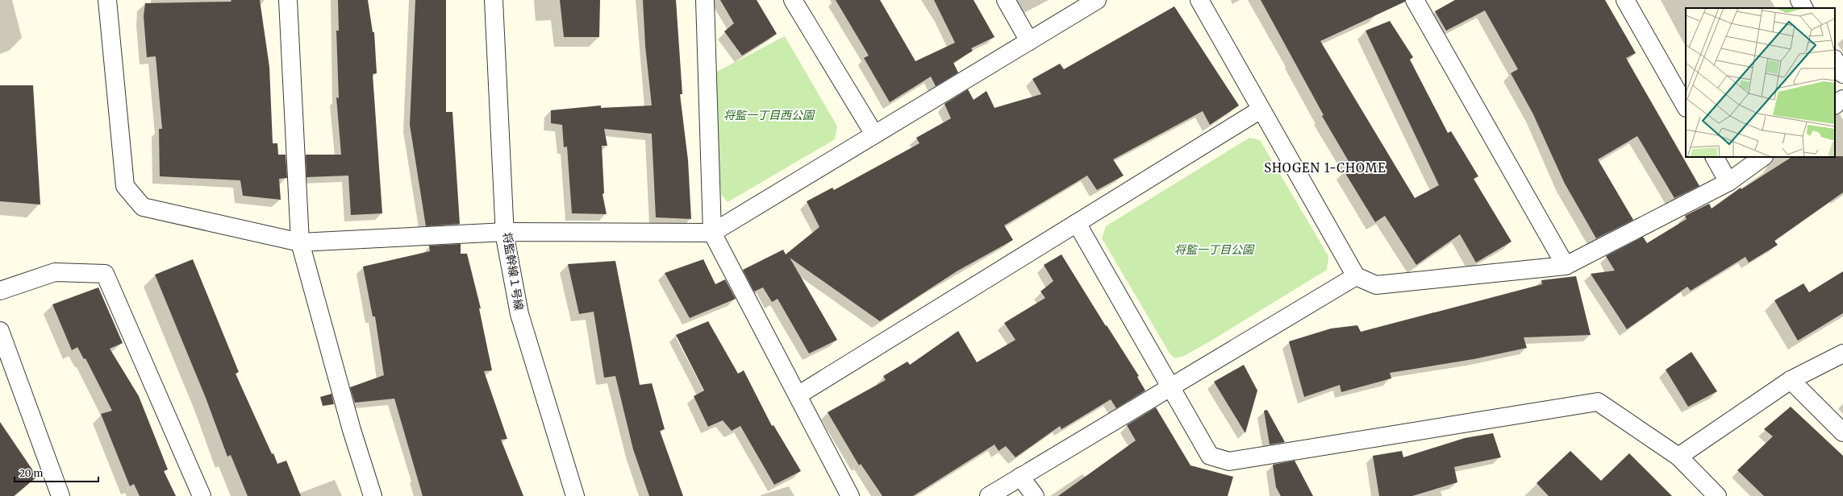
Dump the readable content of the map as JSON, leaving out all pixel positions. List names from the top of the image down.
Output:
{
  "streets": {
    "street": ["将監幹線１号線"]
  },
  "districts": ["SHOGEN 1-CHOME"],
  "parks": ["将監一丁目西公園", "将監一丁目公園"],
  "scale_bar": "20 m"
}
